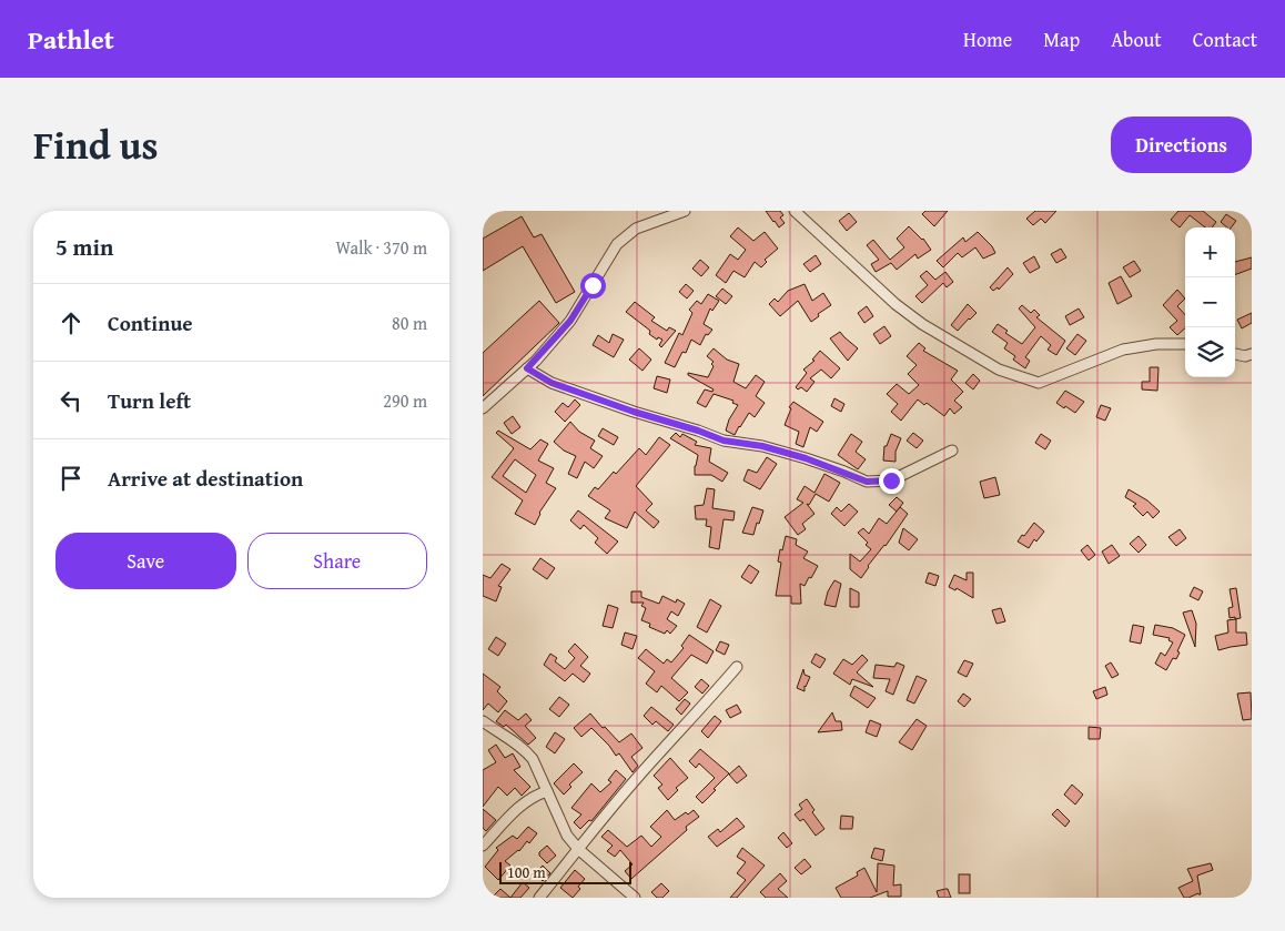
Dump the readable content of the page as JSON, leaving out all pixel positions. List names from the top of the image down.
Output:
{
  "scale_bar": "100 m",
  "page": {
    "header": "Pathlet",
    "nav": [
      "Home",
      "Map",
      "About",
      "Contact"
    ],
    "title": "Find us",
    "buttons": [
      "Directions",
      ["Save", "Share"]
    ],
    "heading": ["5 min", "Walk · 370 m"],
    "map_buttons": ["+", "−"],
    "list": [
      ["Continue", "80 m"],
      ["Turn left", "290 m"],
      "Arrive at destination"
    ],
    "scale": "100 m"
  }
}
